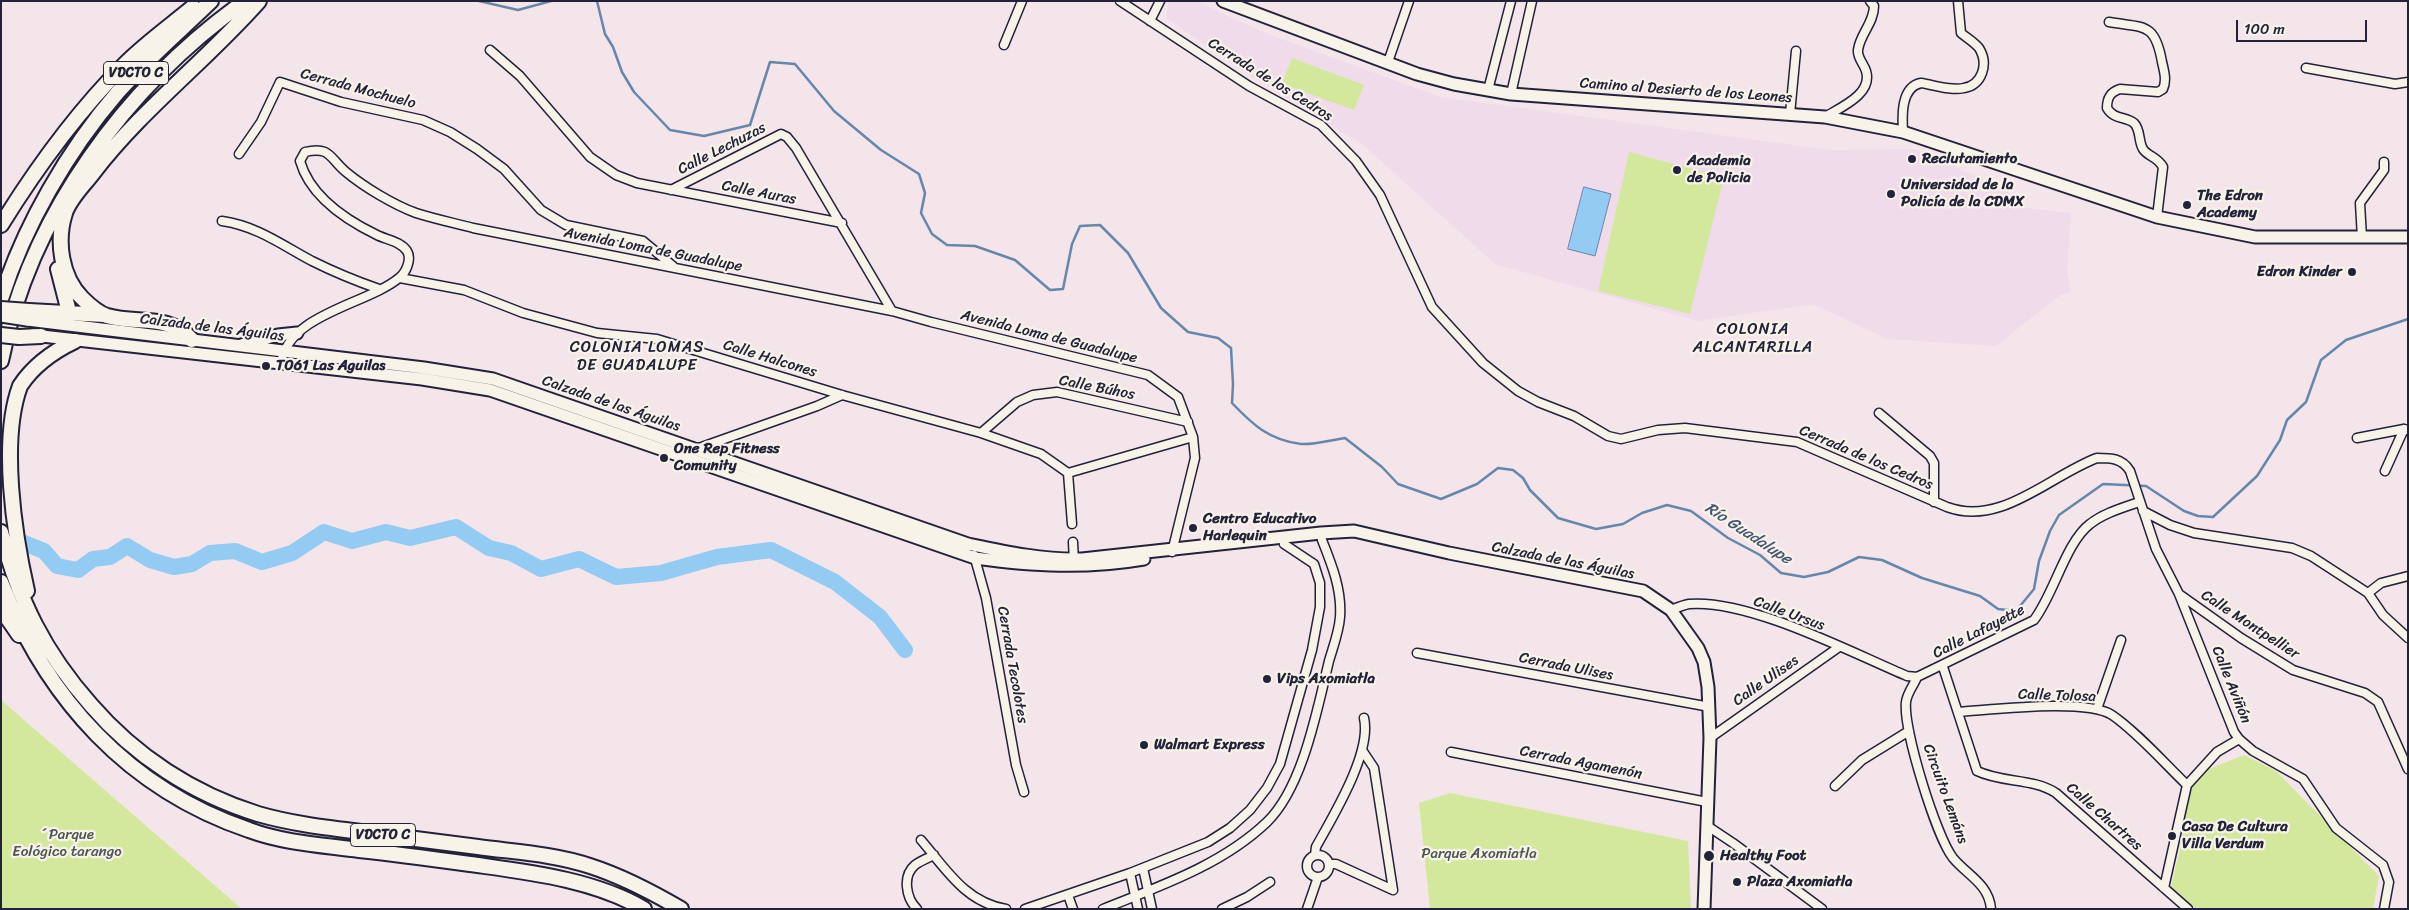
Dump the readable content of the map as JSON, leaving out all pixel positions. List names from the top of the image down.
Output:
{
  "streets": {
    "highway": ["VDCTO C"],
    "main road": ["Camino al Desierto de los Leones", "Calzada de las Águilas"],
    "street": [
      "Cerrada de los Cedros",
      "Cerrada Mochuelo",
      "Calle Lechuzas",
      "Calle Auras",
      "Avenida Loma de Guadalupe",
      "Calle Halcones",
      "Calle Búhos",
      "Calle Ursus",
      "Calle Montpellier",
      "Calle Lafayette",
      "Cerrada Tecolotes",
      "Cerrada Ulises",
      "Calle Ulises",
      "Calle Aviñón",
      "Calle Tolosa",
      "Cerrada Agamenón",
      "Circuito Lemáns",
      "Calle Chartres"
    ]
  },
  "crossings": [
    ["Cerrada de los Cedros", "Calle Lafayette"],
    ["Cerrada de los Cedros", "Calle Aviñón"],
    ["Cerrada Mochuelo", "Avenida Loma de Guadalupe"],
    ["Calle Lechuzas", "Calle Auras"],
    ["Calle Lechuzas", "Avenida Loma de Guadalupe"],
    ["Avenida Loma de Guadalupe", "Calzada de las Águilas"],
    ["Avenida Loma de Guadalupe", "Calle Halcones"],
    ["Avenida Loma de Guadalupe", "Calle Búhos"],
    ["Calzada de las Águilas", "Calle Ursus"],
    ["Calzada de las Águilas", "Cerrada Tecolotes"],
    ["Calzada de las Águilas", "Cerrada Ulises"],
    ["Calzada de las Águilas", "Calle Ulises"],
    ["Calzada de las Águilas", "Cerrada Agamenón"],
    ["Calle Halcones", "Calle Búhos"],
    ["Calle Ursus", "Calle Ulises"],
    ["Calle Montpellier", "Calle Aviñón"],
    ["Calle Lafayette", "Calle Aviñón"],
    ["Calle Lafayette", "Circuito Lemáns"],
    ["Calle Lafayette", "Calle Chartres"],
    ["Calle Tolosa", "Calle Chartres"]
  ],
  "districts": ["COLONIA ALCANTARILLA", "COLONIA LOMAS DE GUADALUPE"],
  "water": ["Río Guadalupe"],
  "parks": ["´Parque Eológico tarango", "Parque Axomiatla"],
  "places": [
    "Reclutamiento",
    "Academia de Policia",
    "Universidad de la Policía de la CDMX",
    "The Edron Academy",
    "Edron Kinder",
    "T061 Las Aguilas",
    "One Rep Fitness Comunity",
    "Centro Educativo Harlequin",
    "Vips Axomiatla",
    "Walmart Express",
    "Casa De Cultura Villa Verdum",
    "Healthy Foot",
    "Plaza Axomiatla"
  ],
  "scale_bar": "100 m"
}
